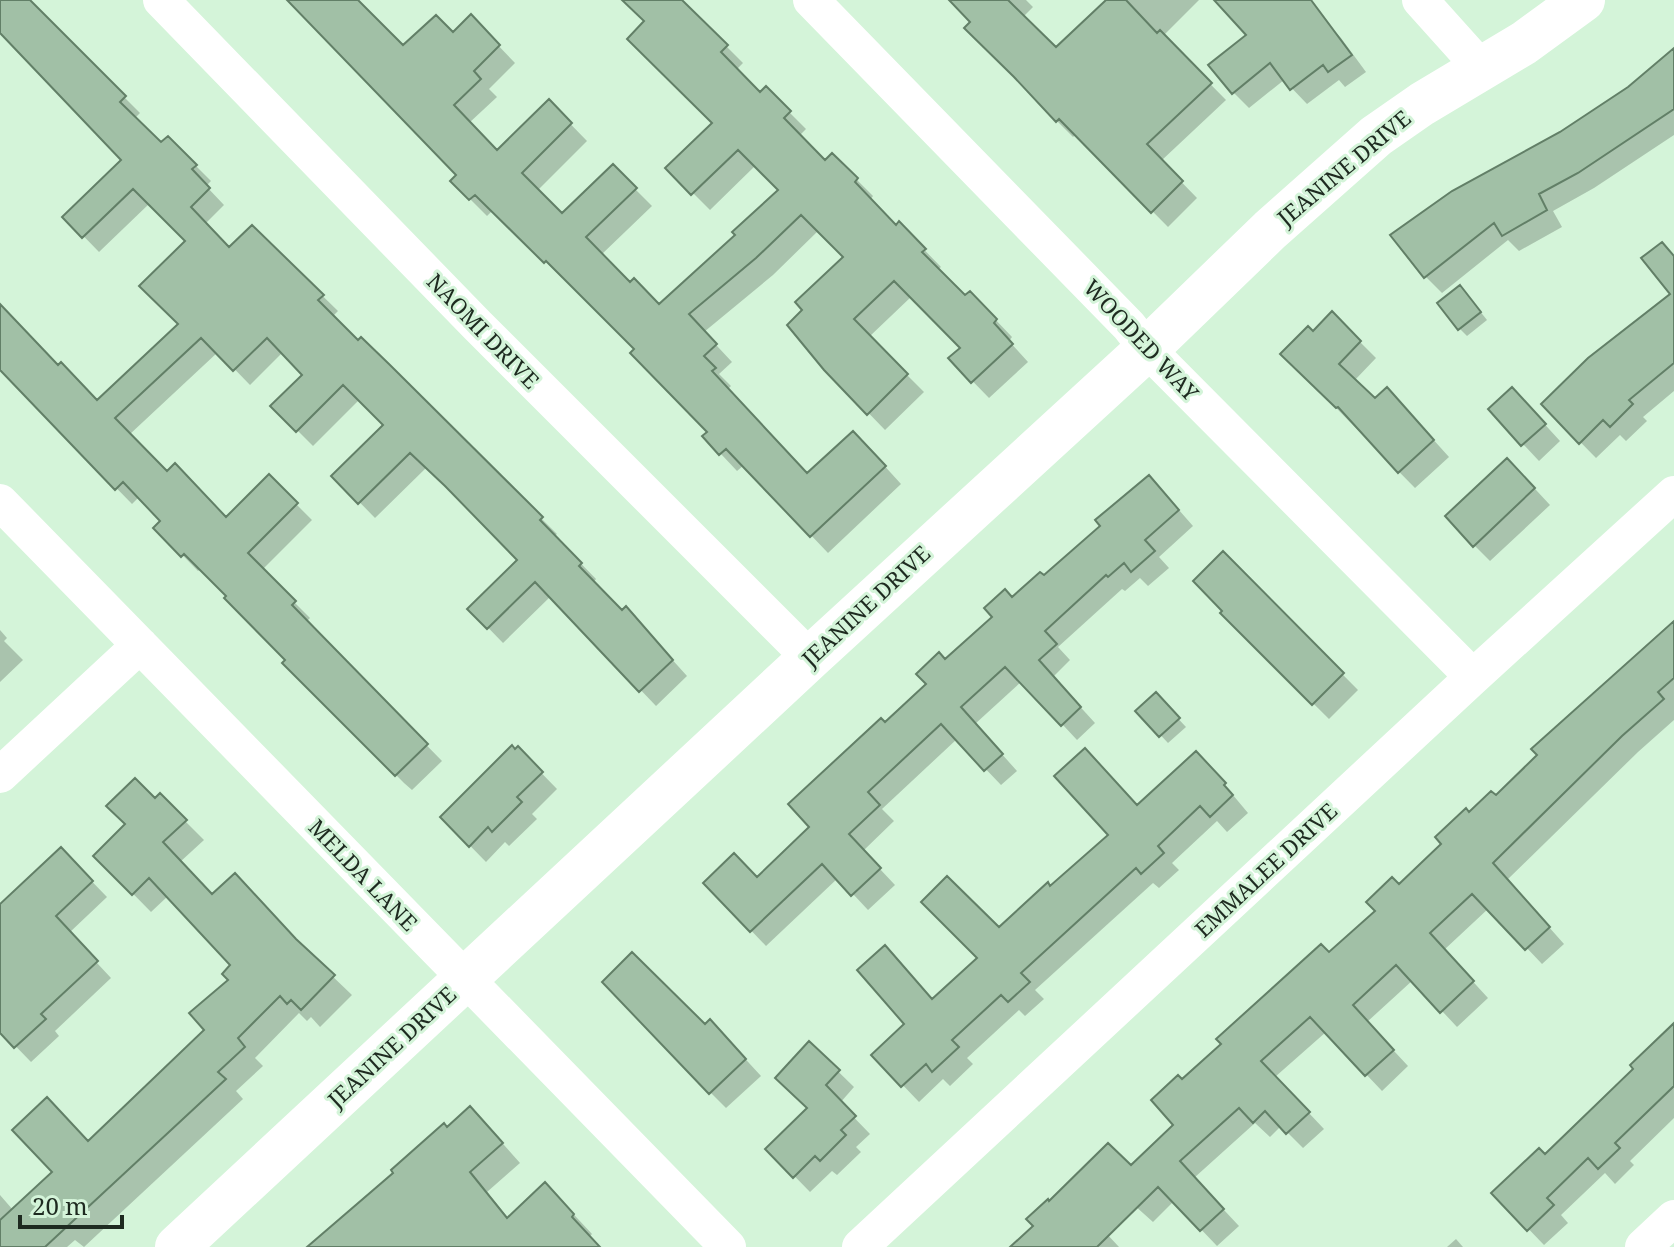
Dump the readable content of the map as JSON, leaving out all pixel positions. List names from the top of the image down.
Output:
{
  "streets": {
    "street": [
      "JEANINE DRIVE",
      "NAOMI DRIVE",
      "WOODED WAY",
      "EMMALEE DRIVE",
      "MELDA LANE"
    ]
  },
  "crossings": [
    ["JEANINE DRIVE", "NAOMI DRIVE"],
    ["JEANINE DRIVE", "WOODED WAY"],
    ["JEANINE DRIVE", "MELDA LANE"],
    ["WOODED WAY", "EMMALEE DRIVE"]
  ],
  "scale_bar": "20 m"
}
